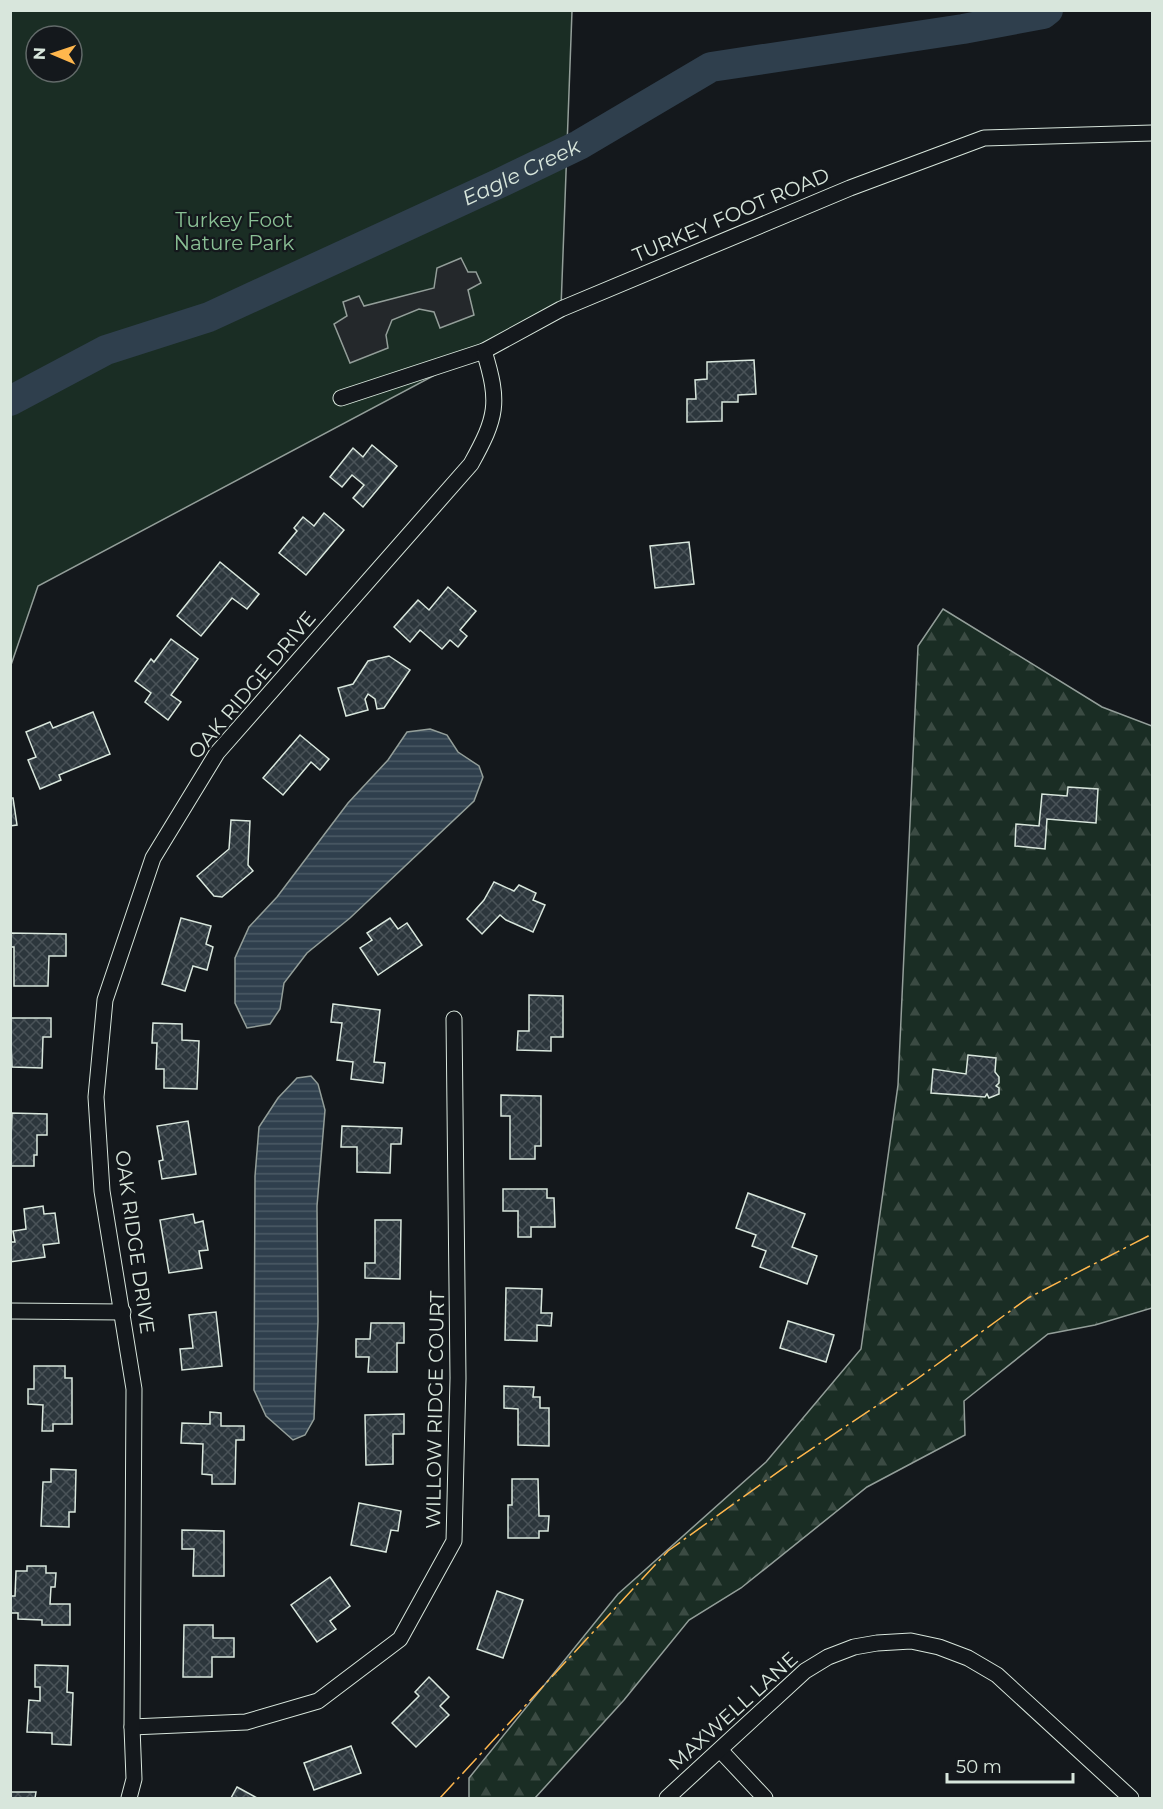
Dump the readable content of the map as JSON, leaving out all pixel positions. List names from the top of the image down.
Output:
{
  "streets": {
    "street": [
      "TURKEY FOOT ROAD",
      "OAK RIDGE DRIVE",
      "WILLOW RIDGE COURT",
      "MAXWELL LANE"
    ]
  },
  "crossings": [
    ["TURKEY FOOT ROAD", "OAK RIDGE DRIVE"],
    ["OAK RIDGE DRIVE", "WILLOW RIDGE COURT"]
  ],
  "water": ["Eagle Creek"],
  "parks": ["Turkey Foot Nature Park"],
  "scale_bar": "50 m",
  "north": "left"
}
